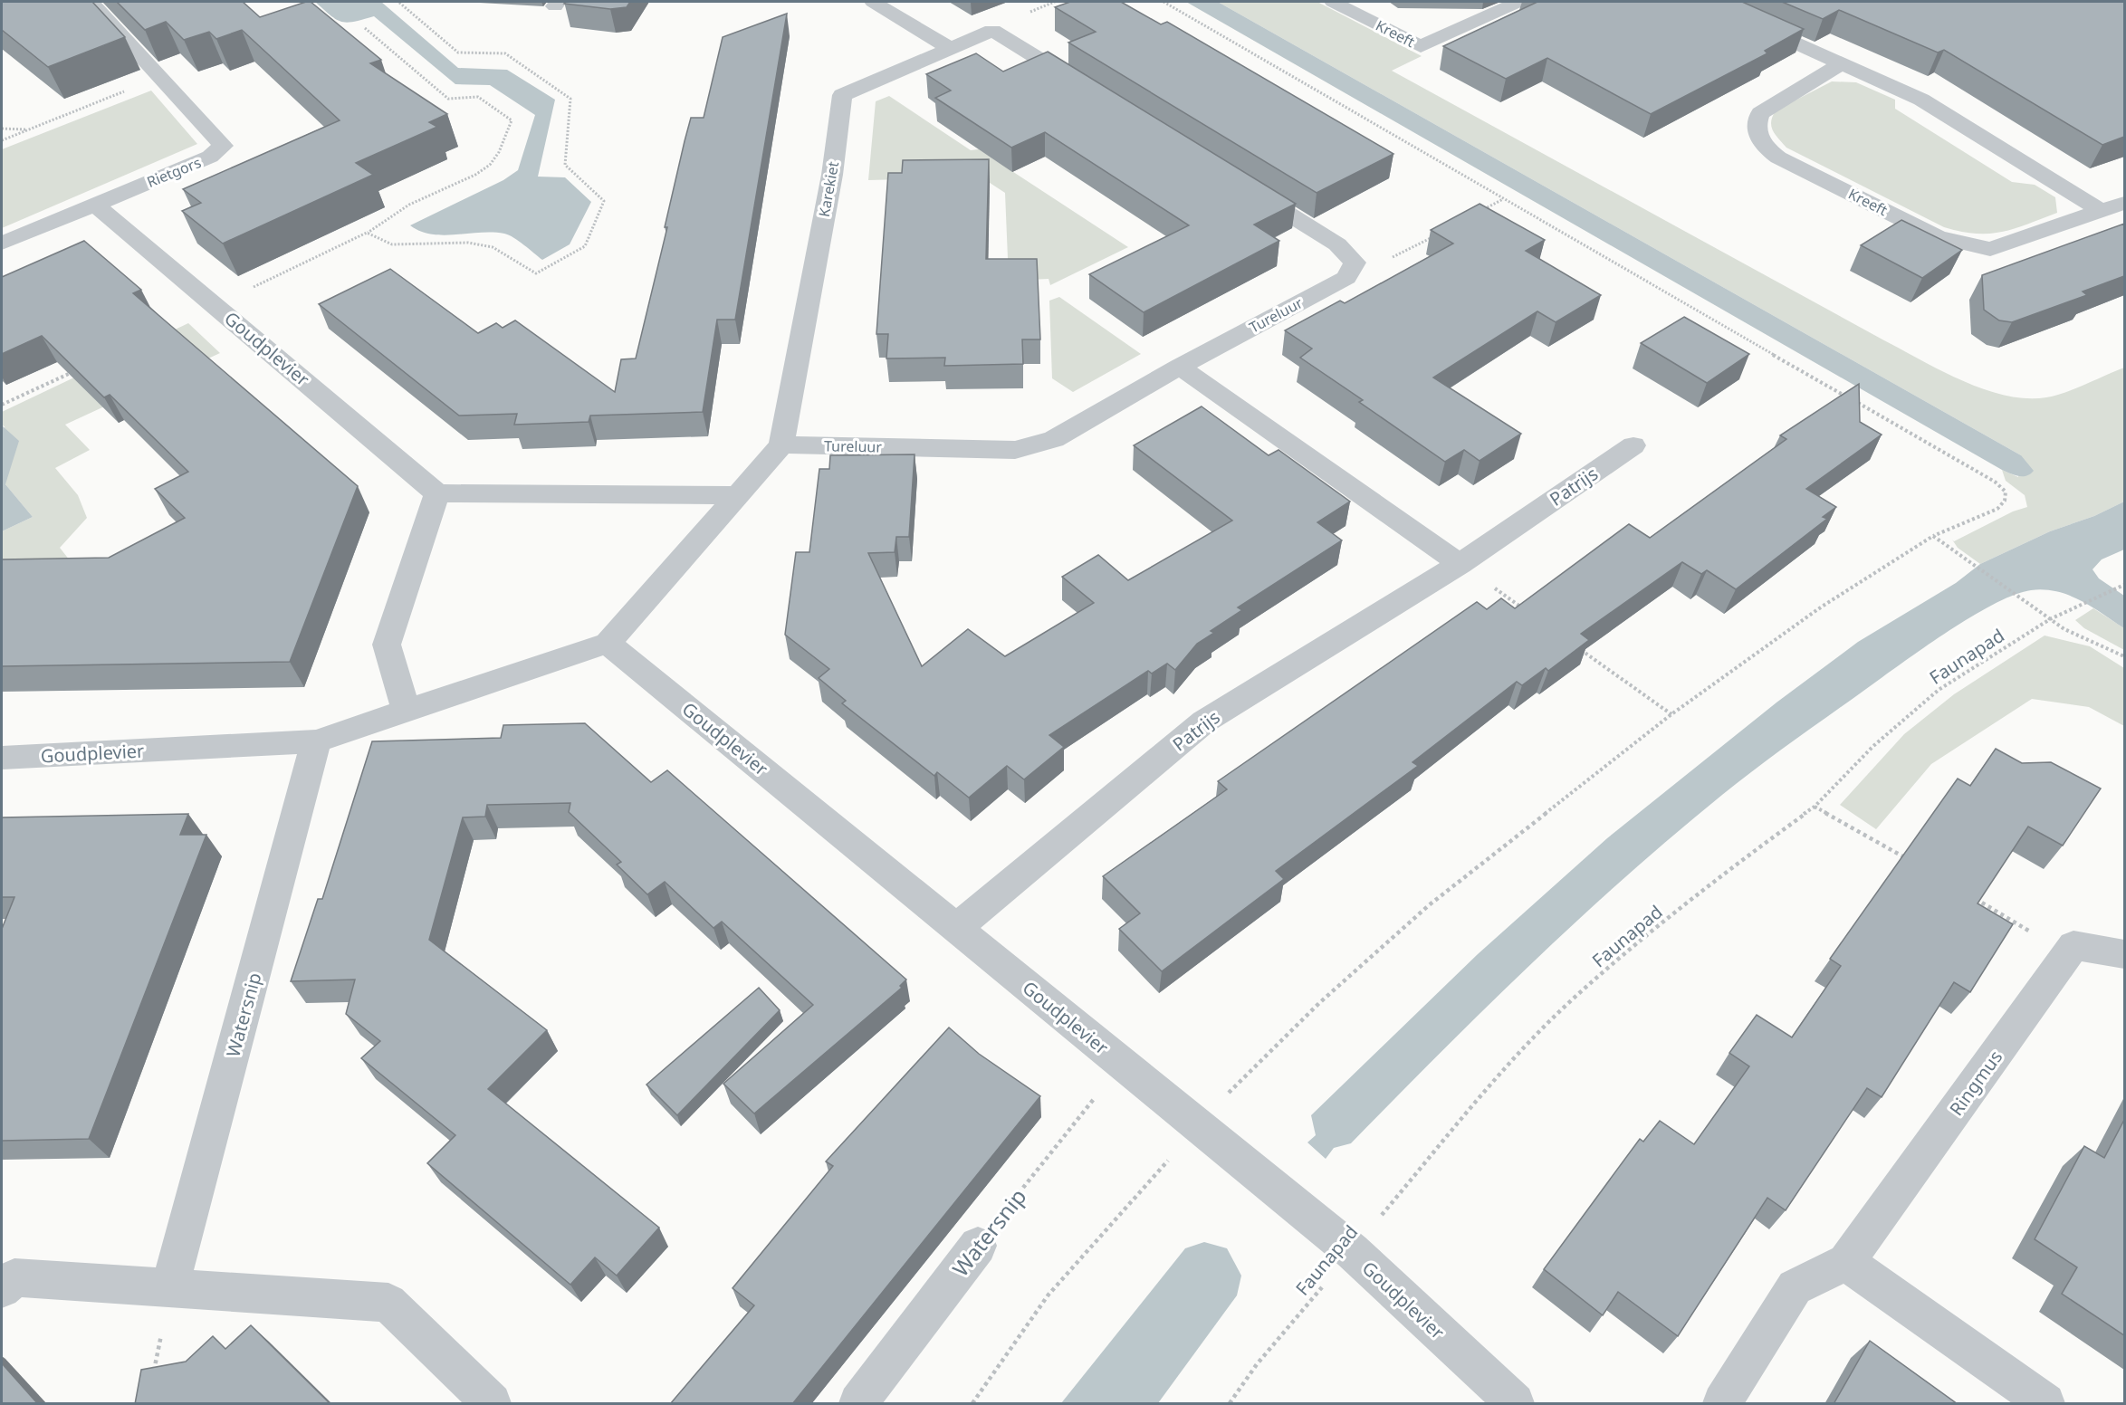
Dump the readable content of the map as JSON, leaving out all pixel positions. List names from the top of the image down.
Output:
{
  "streets": {
    "street": [
      "Kreeft",
      "Rietgors",
      "Karekiet",
      "Tureluur",
      "Goudplevier",
      "Patrijs",
      "Watersnip",
      "Ringmus"
    ],
    "path": ["Faunapad"]
  },
  "crossings": [
    ["Rietgors", "Goudplevier"],
    ["Karekiet", "Tureluur"],
    ["Karekiet", "Goudplevier"],
    ["Tureluur", "Goudplevier"],
    ["Goudplevier", "Patrijs"],
    ["Goudplevier", "Faunapad"],
    ["Goudplevier", "Watersnip"]
  ]
}
